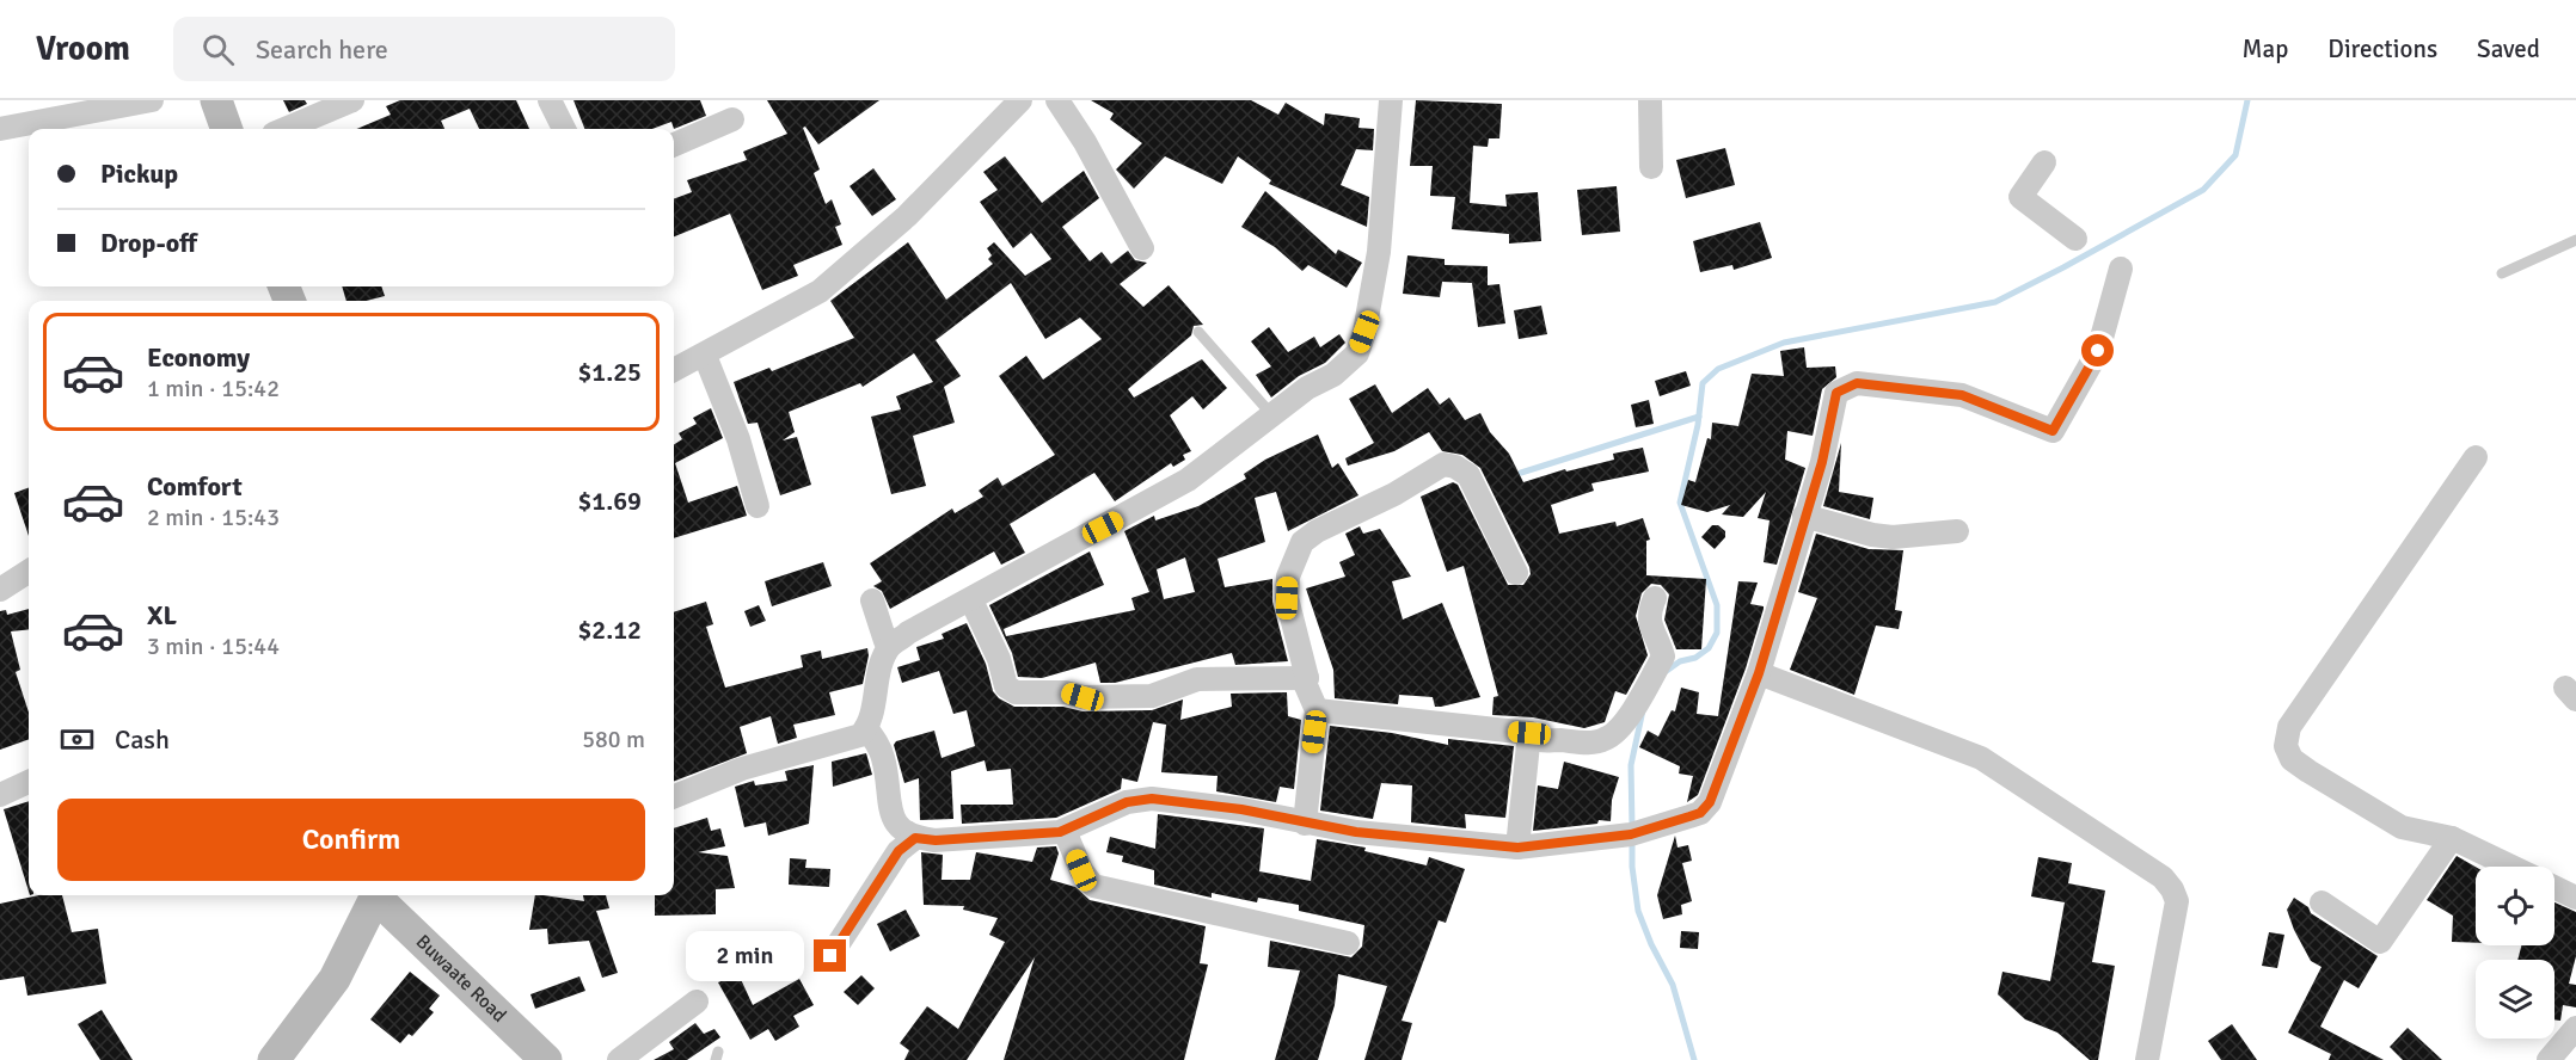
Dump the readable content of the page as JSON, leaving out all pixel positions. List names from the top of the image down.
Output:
{
  "streets": {
    "main road": ["Buwaate Road"]
  },
  "page": {
    "header": "Vroom",
    "search": "Search here",
    "nav": ["Map", "Directions", "Saved"],
    "banner": ["Pickup", "Drop-off"],
    "list": [
      {
        "name": "Economy",
        "note": "1 min · 15:42",
        "value": "$1.25"
      },
      {
        "name": "Comfort",
        "note": "2 min · 15:43",
        "value": "$1.69"
      },
      {
        "name": "XL",
        "note": "3 min · 15:44",
        "value": "$2.12"
      }
    ],
    "pay": ["Cash", "580 m"],
    "buttons": "Confirm",
    "bubble": "2 min"
  }
}
